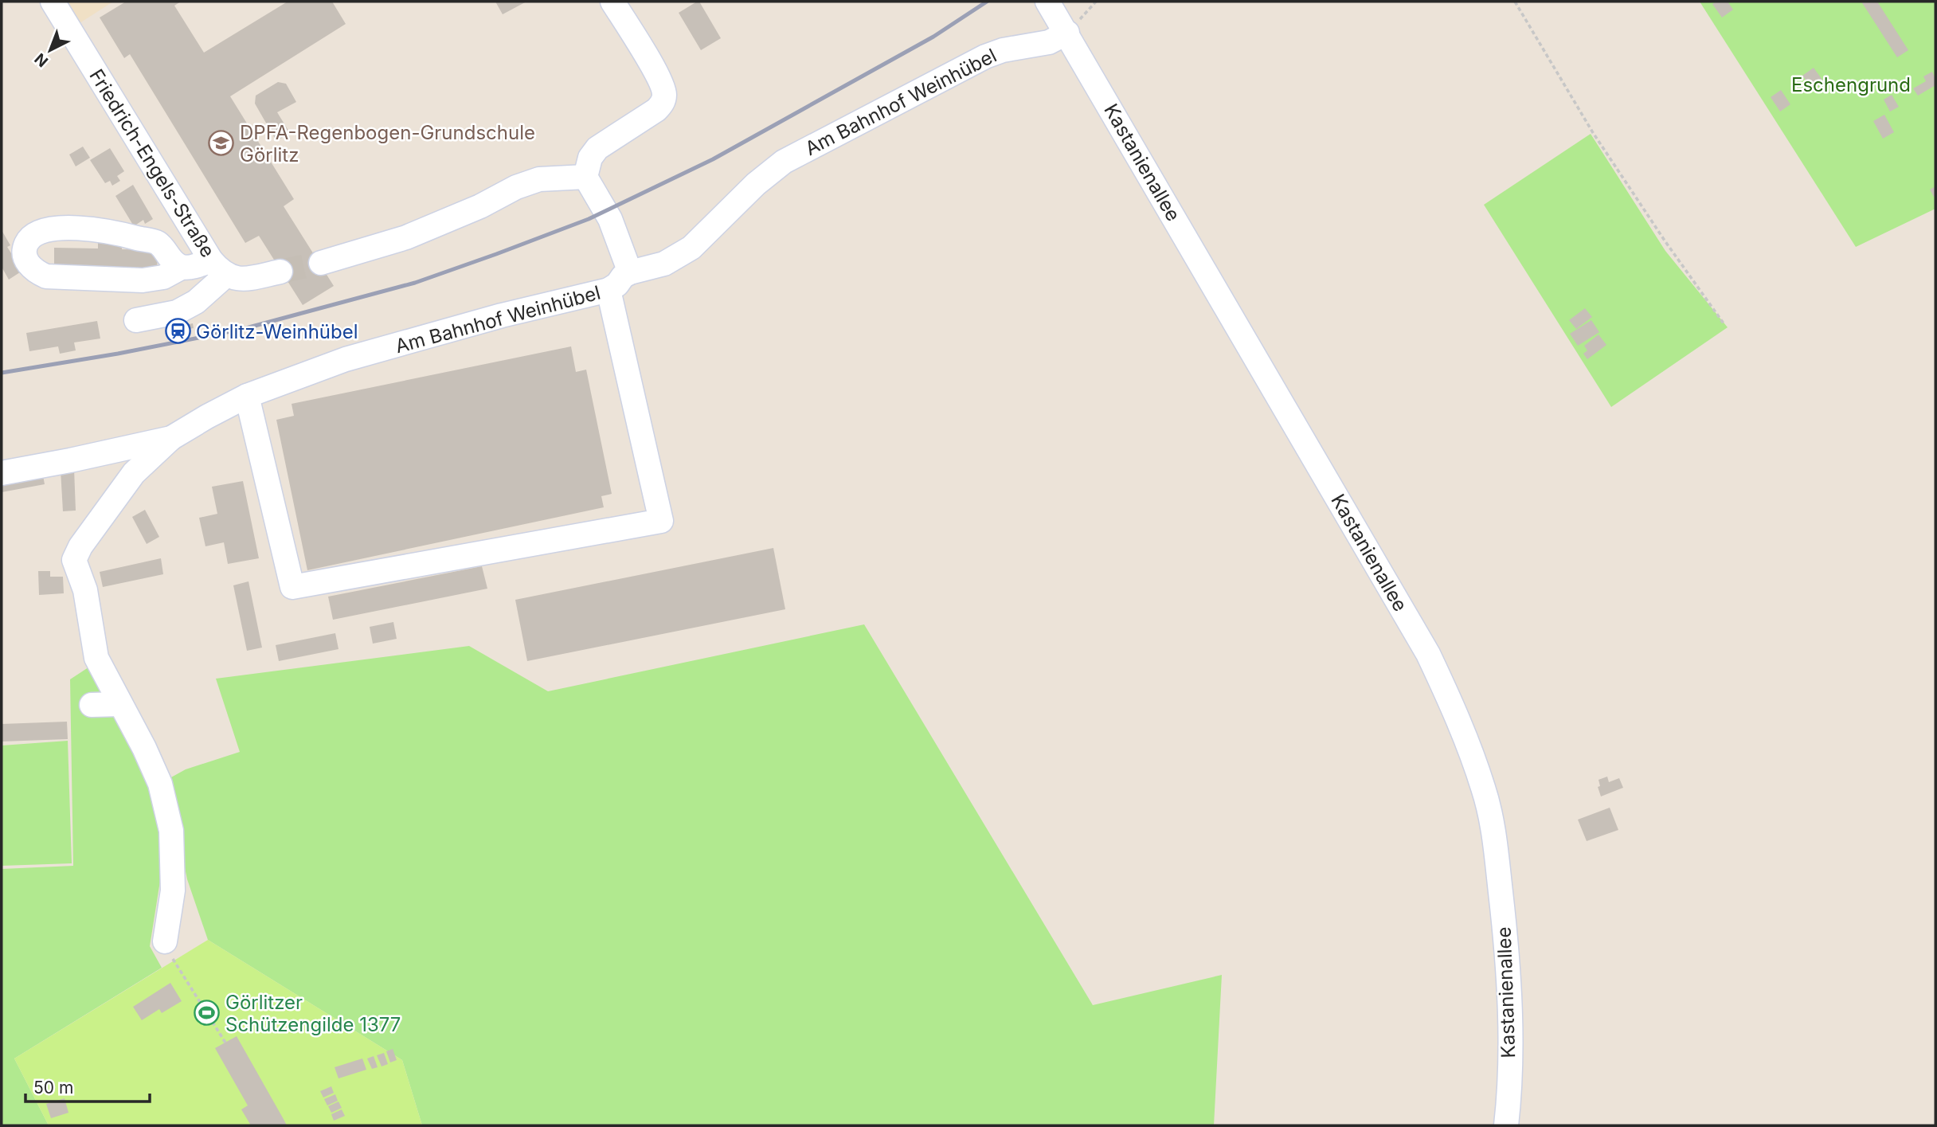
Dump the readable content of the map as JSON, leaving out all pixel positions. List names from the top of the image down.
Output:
{
  "streets": {
    "street": ["Am Bahnhof Weinhübel", "Kastanienallee", "Friedrich-Engels-Straße"]
  },
  "crossings": [
    ["Am Bahnhof Weinhübel", "Kastanienallee"]
  ],
  "parks": ["Eschengrund"],
  "places": {
    "school or university": ["DPFA-Regenbogen-Grundschule Görlitz"],
    "station": ["Görlitz-Weinhübel"],
    "sports": ["Görlitzer Schützengilde 1377"]
  },
  "scale_bar": "50 m",
  "north": "bottom left"
}
